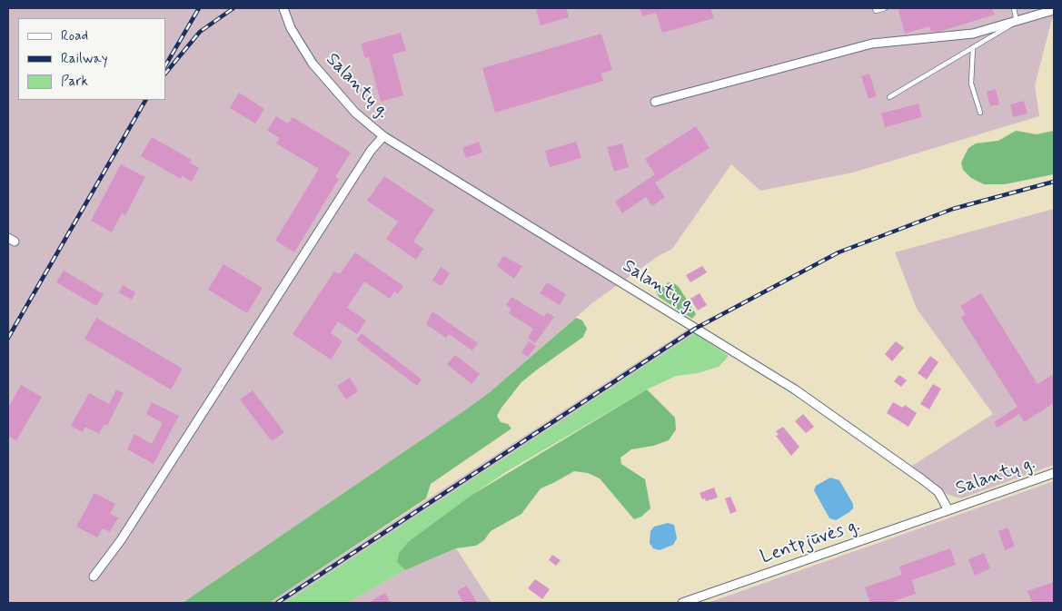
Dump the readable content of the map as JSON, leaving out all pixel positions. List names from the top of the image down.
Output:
{
  "streets": {
    "street": ["Salantų g.", "Lentpjūvės g."]
  },
  "crossings": [
    ["Salantų g.", "Lentpjūvės g."]
  ],
  "legend": ["Road", "Railway", "Park"]
}
